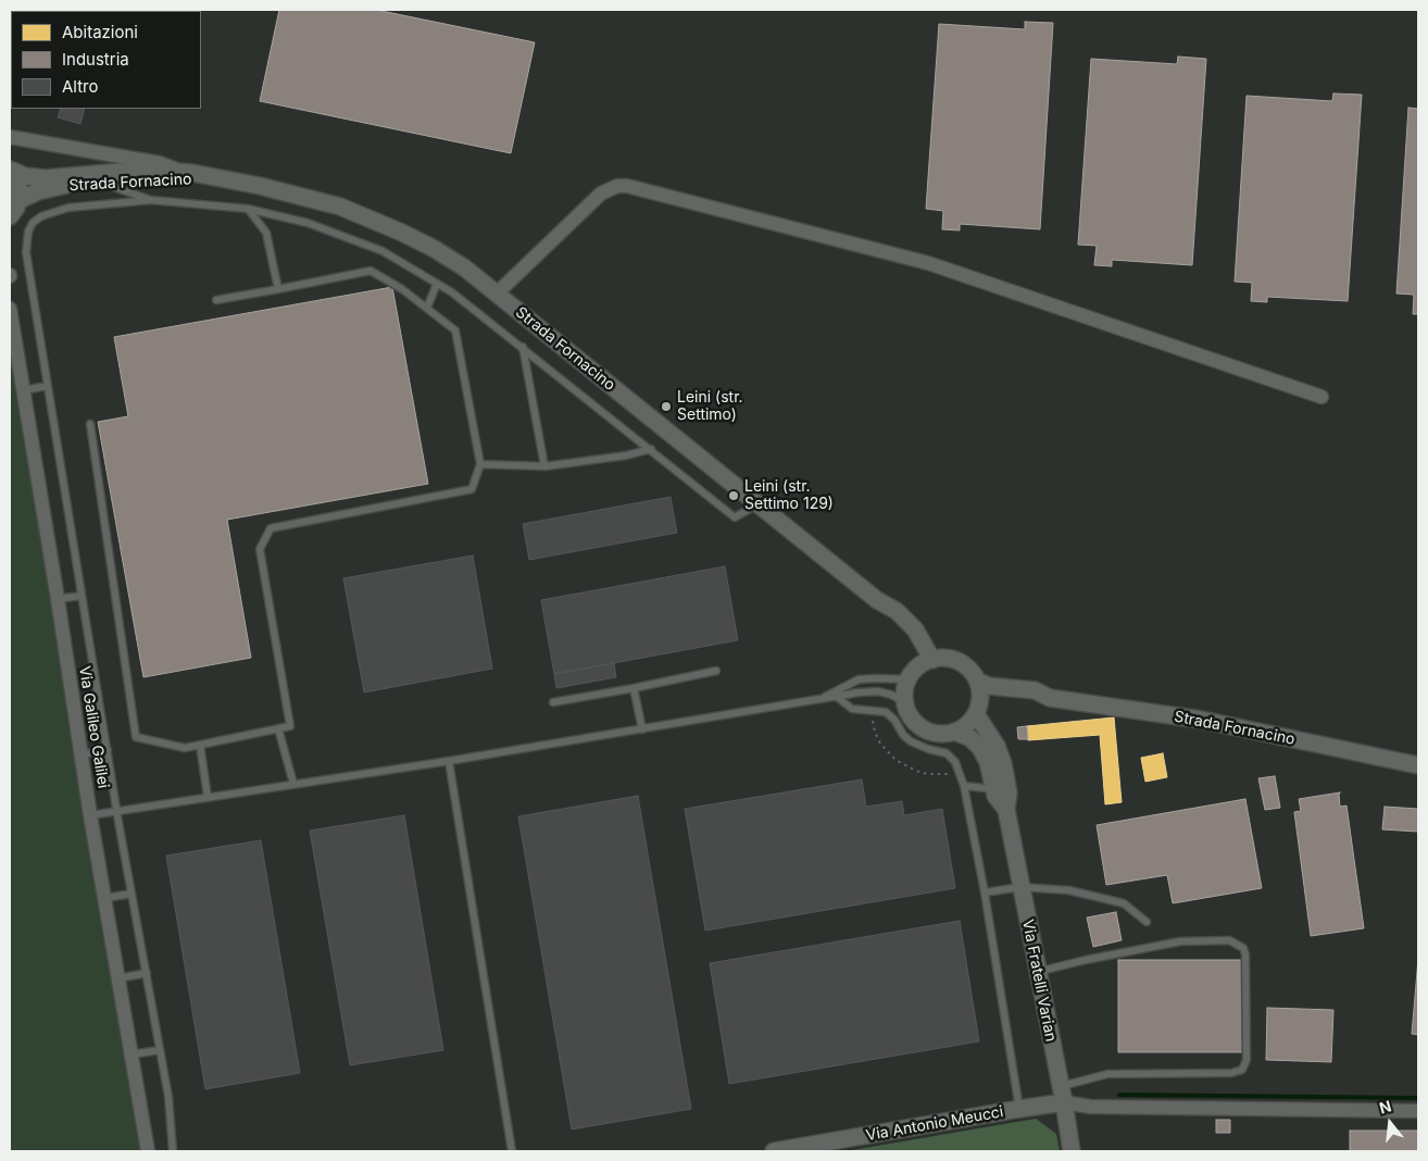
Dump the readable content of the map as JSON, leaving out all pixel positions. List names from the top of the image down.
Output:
{
  "streets": {
    "street": [
      "Strada Fornacino",
      "Via Galileo Galilei",
      "Via Fratelli Varian",
      "Via Antonio Meucci"
    ]
  },
  "crossings": [
    ["Strada Fornacino", "Via Fratelli Varian"],
    ["Via Fratelli Varian", "Via Antonio Meucci"]
  ],
  "places": ["Leini (str. Settimo)", "Leini (str. Settimo 129)"],
  "legend": ["Abitazioni", "Industria", "Altro"],
  "north": "top"
}
